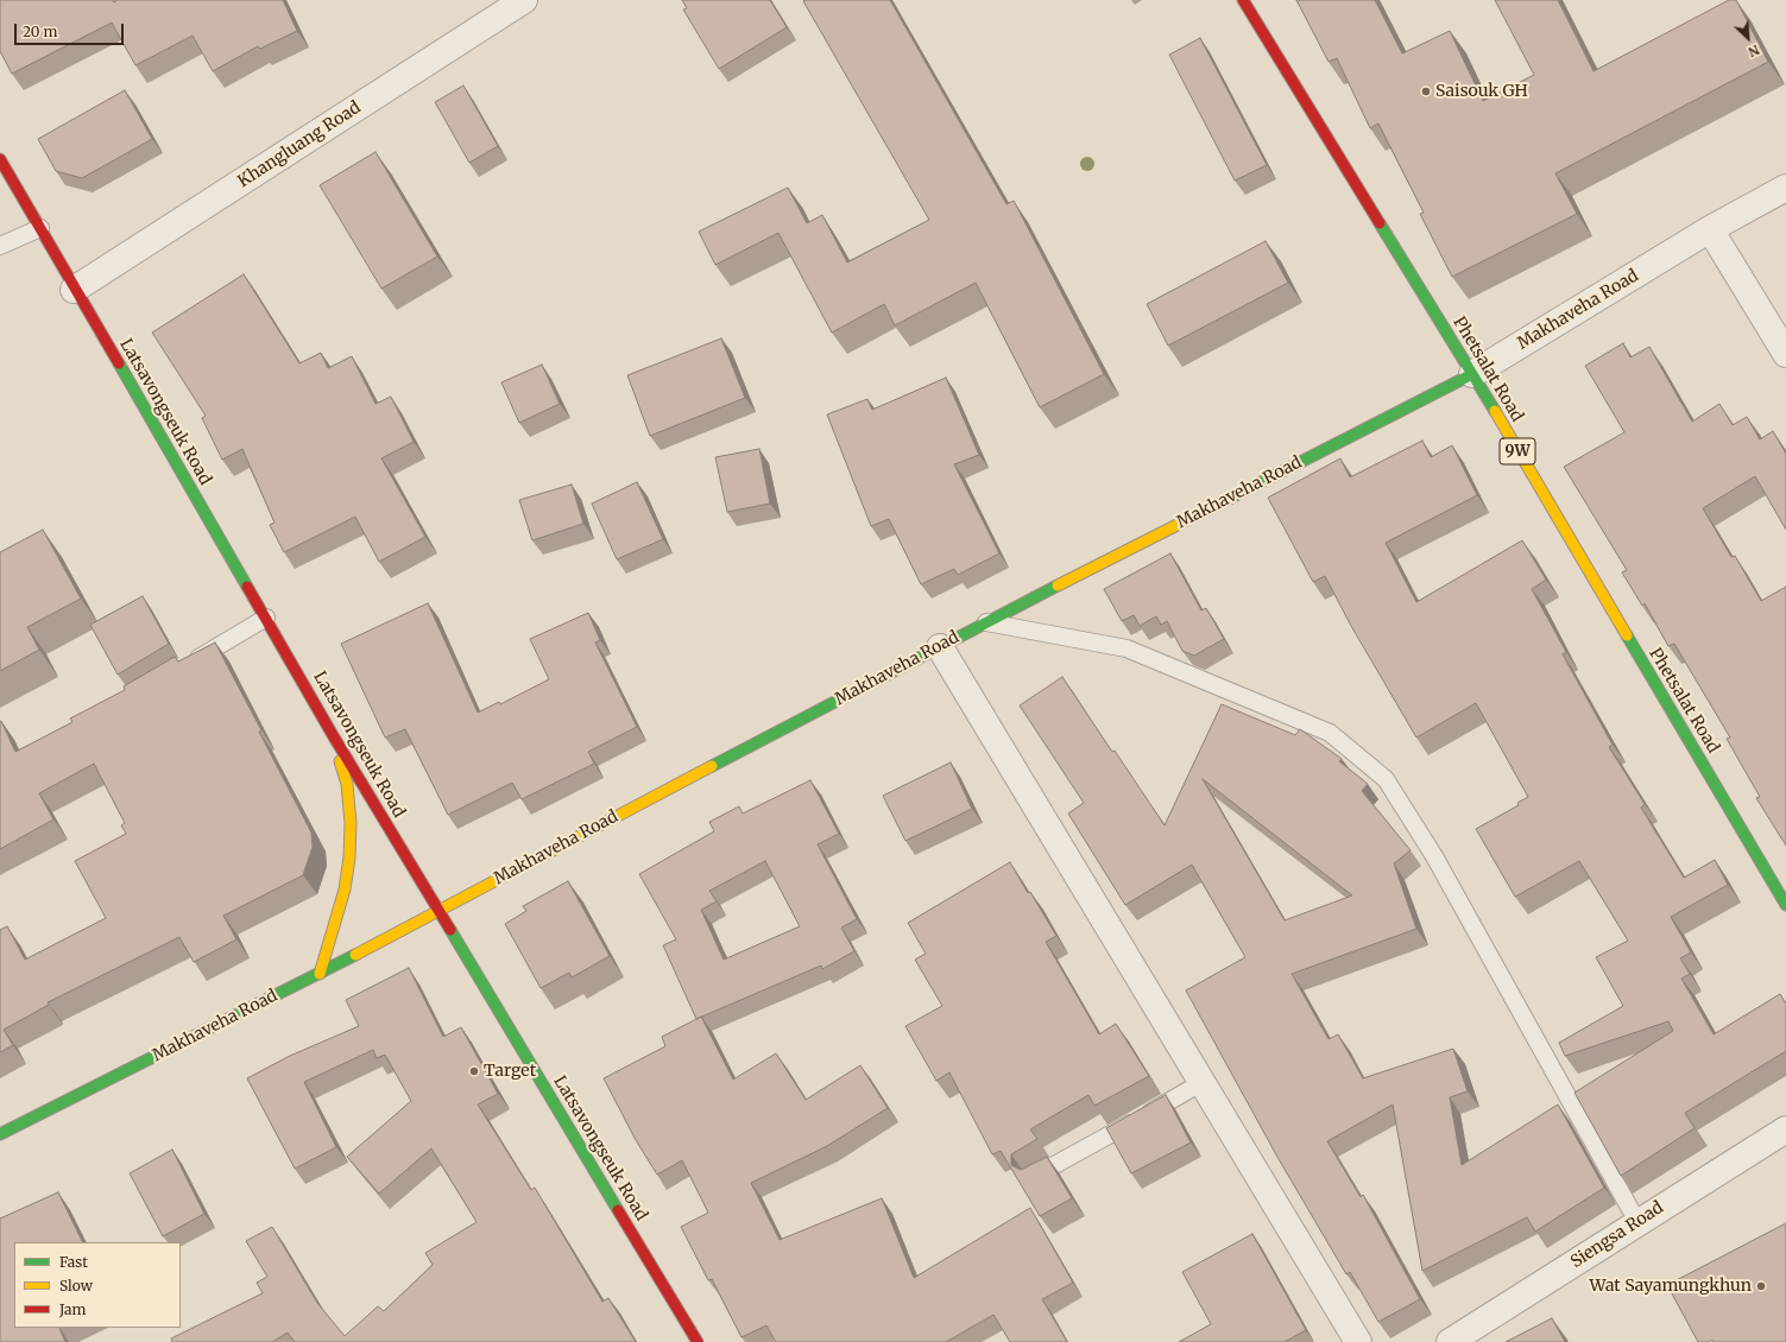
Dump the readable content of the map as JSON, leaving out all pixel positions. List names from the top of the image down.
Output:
{
  "streets": {
    "street": [
      "Khangluang Road",
      "Makhaveha Road",
      "Phetsalat Road",
      "Latsavongseuk Road",
      "9W",
      "Siengsa Road"
    ]
  },
  "crossings": [
    ["Khangluang Road", "Latsavongseuk Road"],
    ["Makhaveha Road", "Phetsalat Road"],
    ["Makhaveha Road", "Latsavongseuk Road"]
  ],
  "places": ["Saisouk GH", "Target", "Wat Sayamungkhun"],
  "legend": ["Fast", "Slow", "Jam"],
  "scale_bar": "20 m",
  "north": "bottom right"
}
